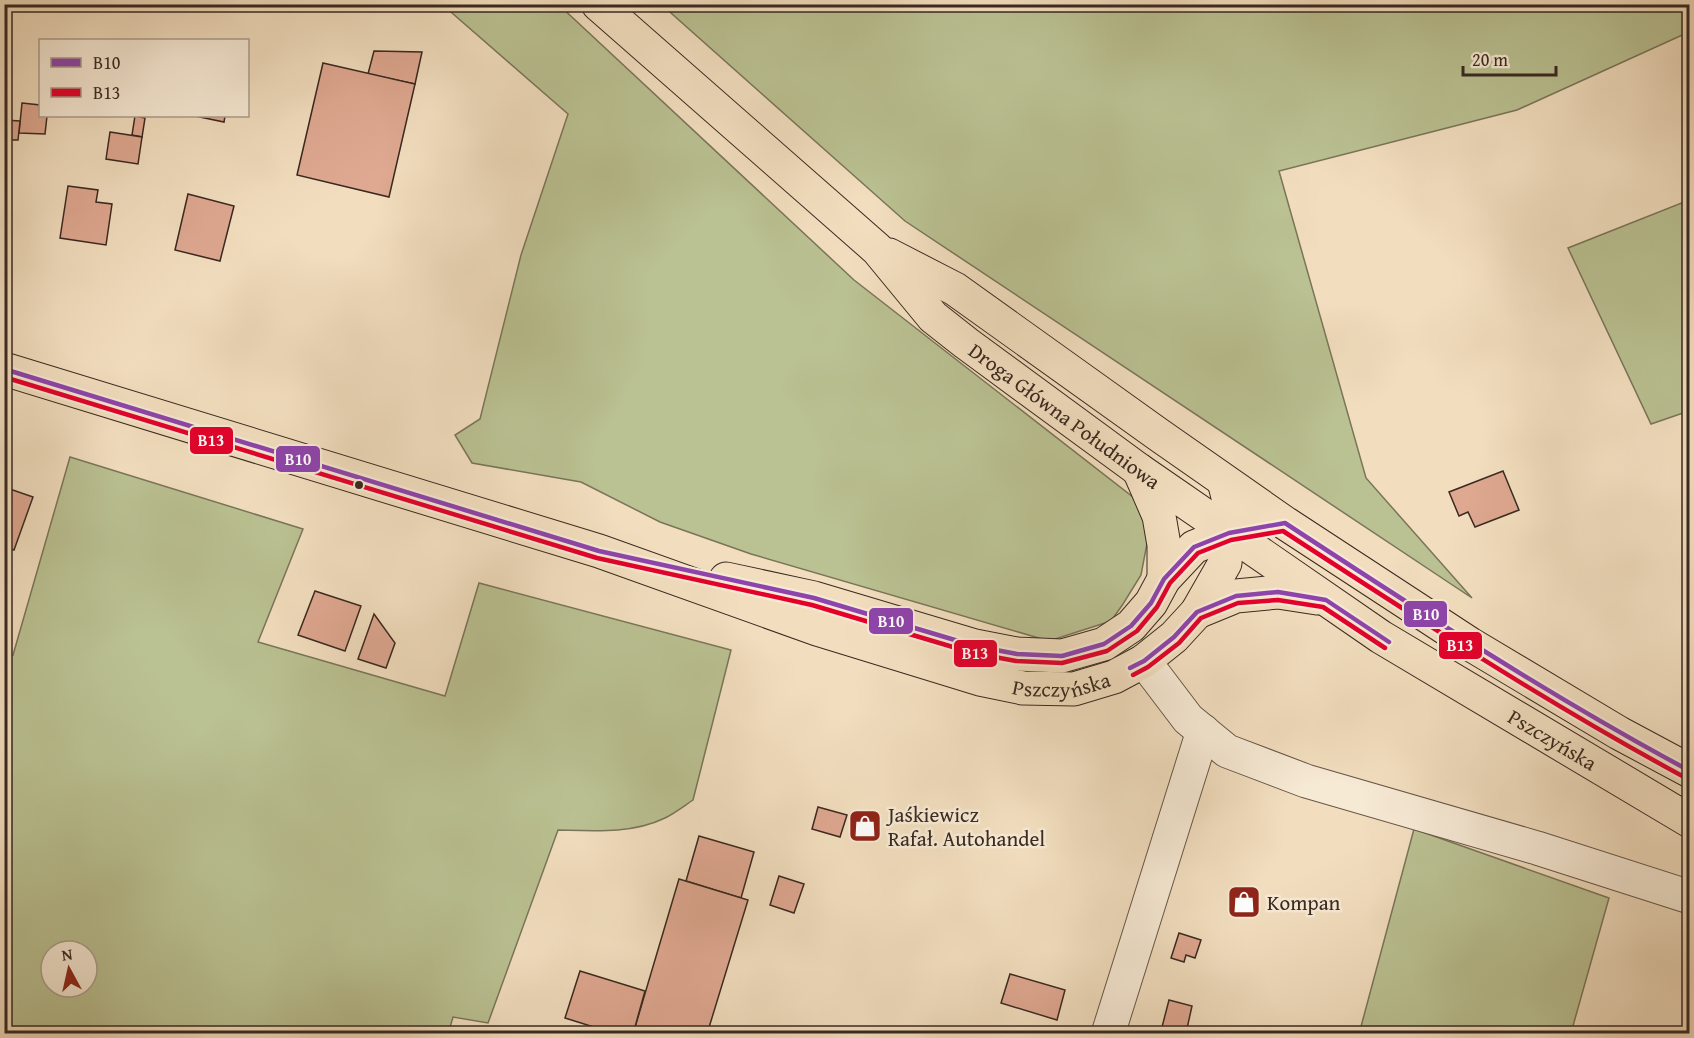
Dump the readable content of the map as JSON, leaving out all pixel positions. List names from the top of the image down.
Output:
{
  "streets": {
    "main road": ["Droga Główna Południowa", "Pszczyńska"]
  },
  "crossings": [
    ["Droga Główna Południowa", "Pszczyńska"]
  ],
  "places": {
    "shop": ["Jaśkiewicz Rafał. Autohandel", "Kompan"]
  },
  "lines": ["transit line B10", "transit line B13"],
  "legend": ["B10", "B13"],
  "scale_bar": "20 m",
  "north": "top"
}
